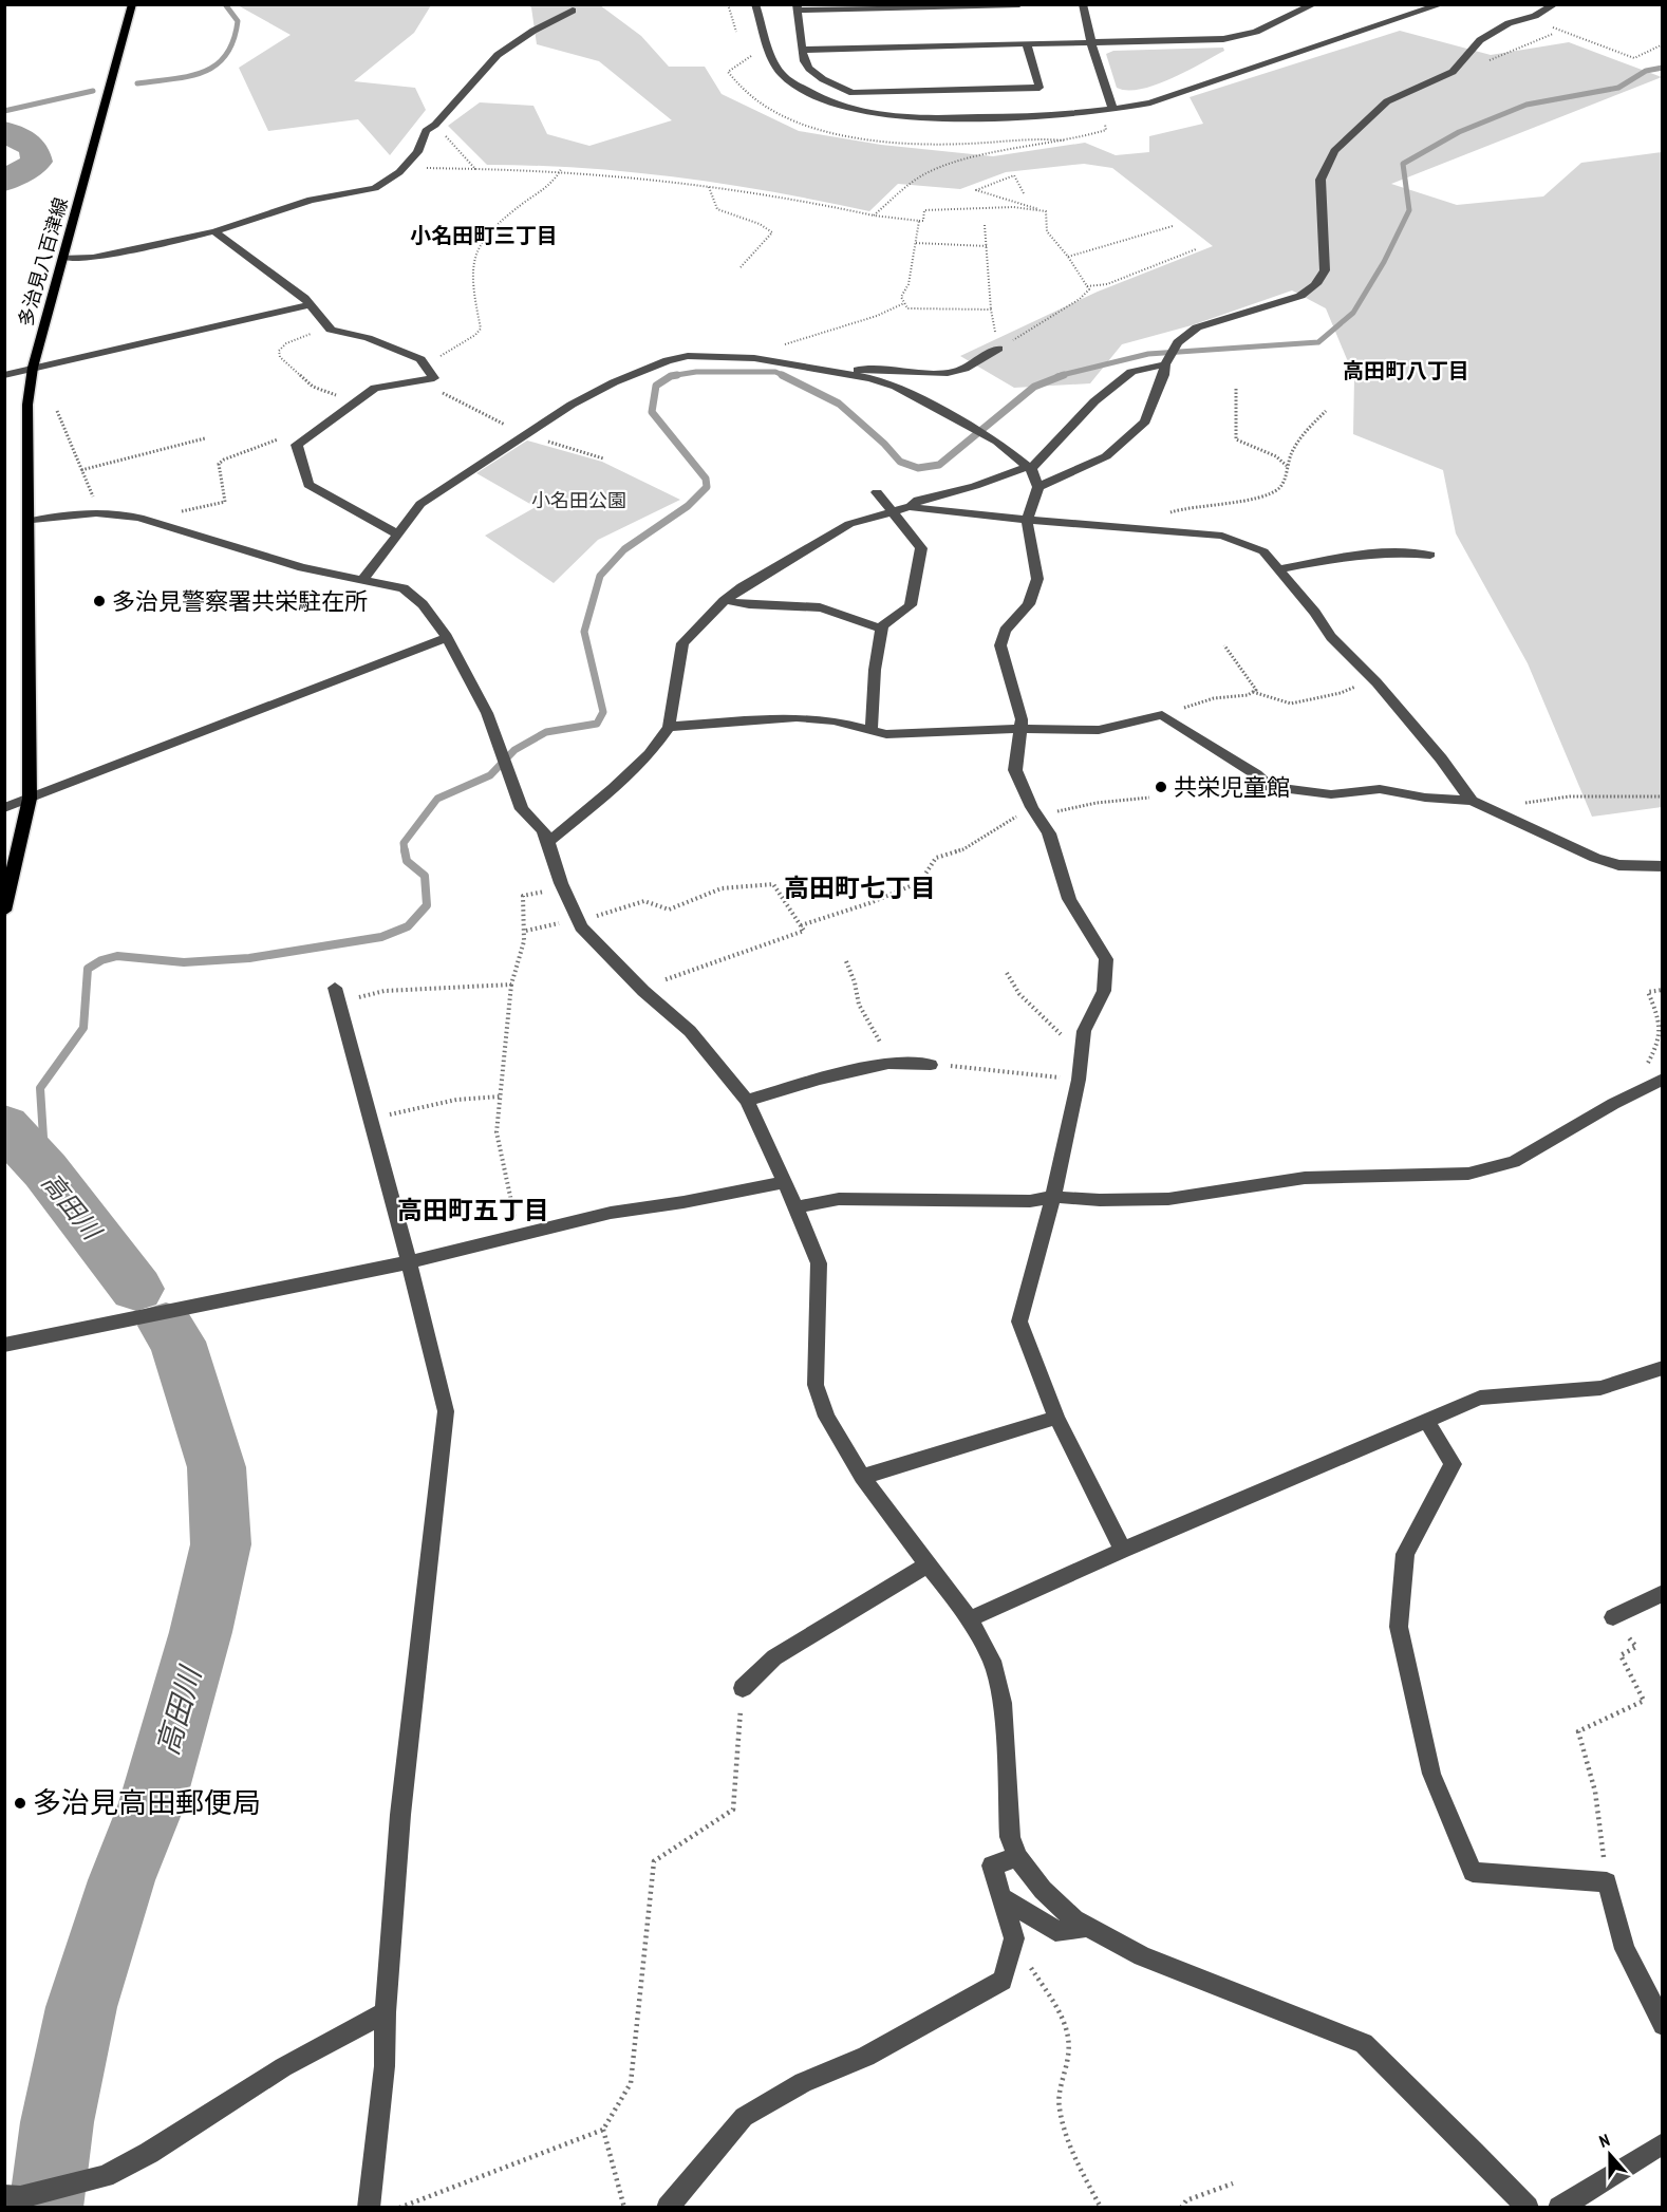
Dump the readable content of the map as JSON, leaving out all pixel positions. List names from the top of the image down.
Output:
{
  "streets": {
    "main road": ["多治見八百津線"]
  },
  "districts": [
    "小名田町三丁目",
    "高田町八丁目",
    "高田町七丁目",
    "高田町五丁目"
  ],
  "water": ["高田川"],
  "parks": ["小名田公園"],
  "places": ["多治見警察署共栄駐在所", "共栄児童館", "多治見高田郵便局"],
  "north": "top"
}
